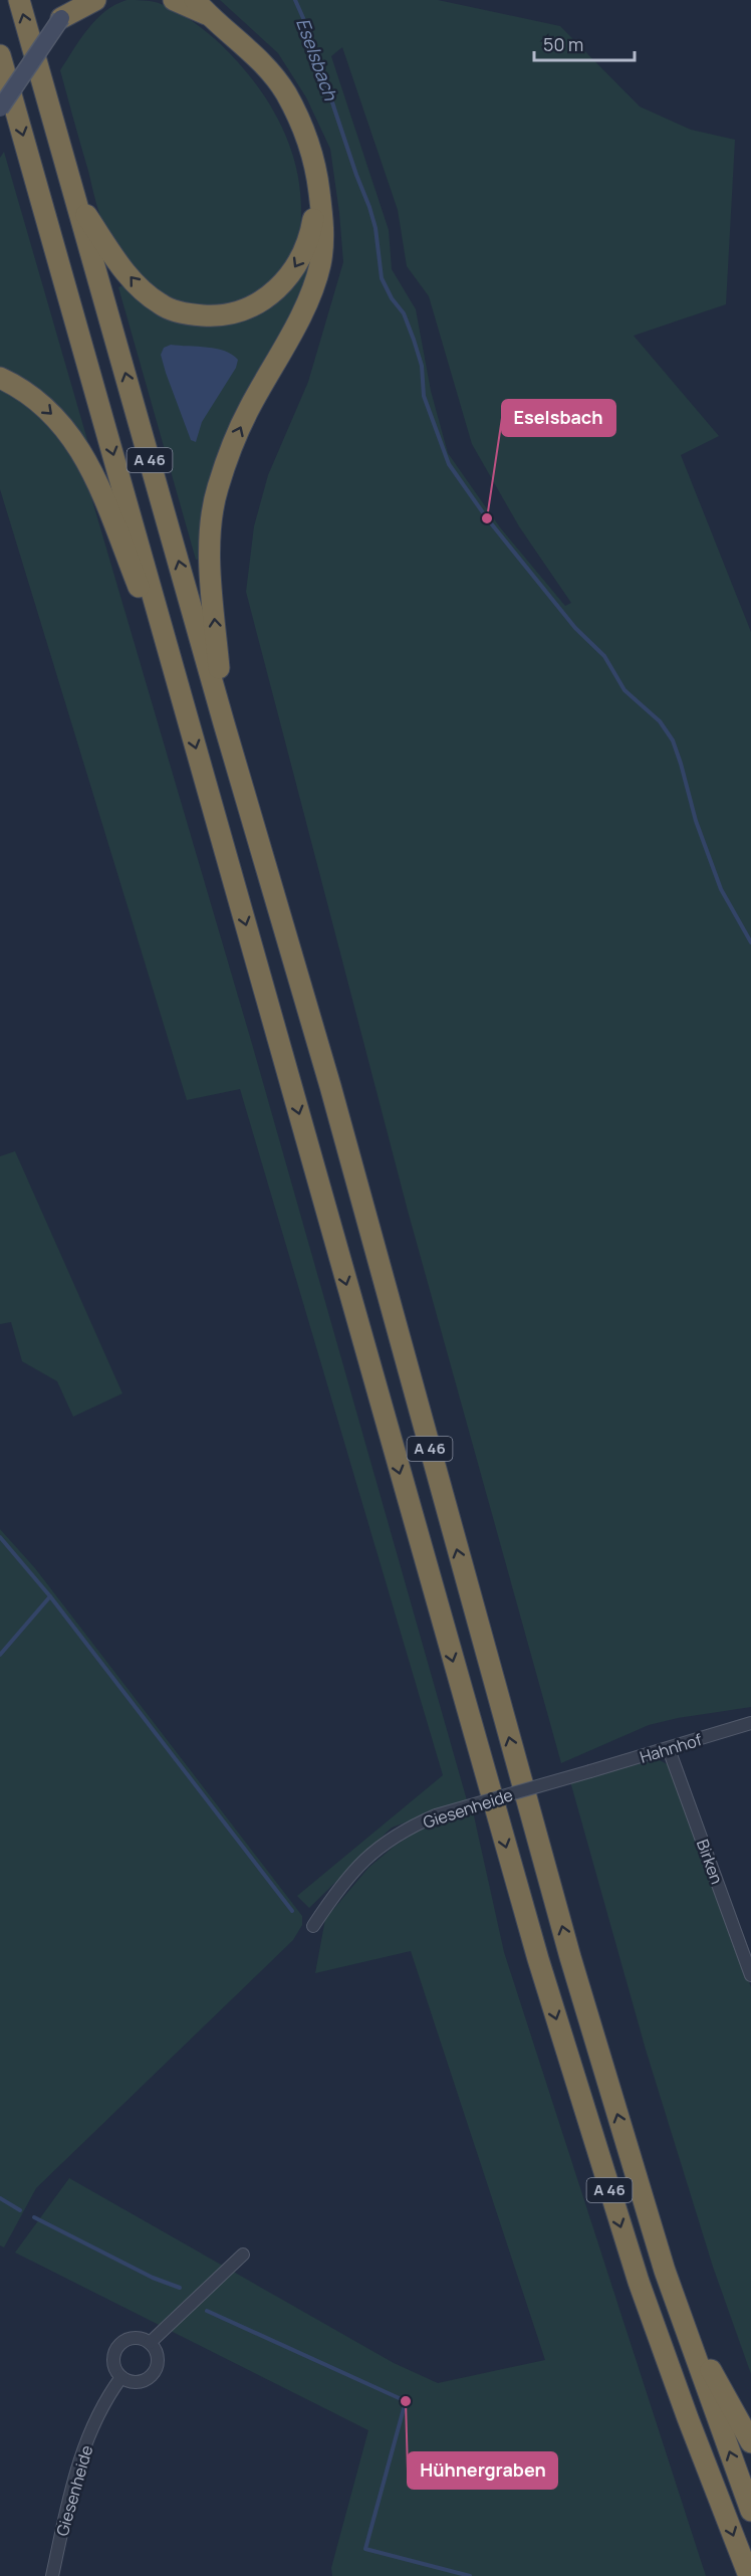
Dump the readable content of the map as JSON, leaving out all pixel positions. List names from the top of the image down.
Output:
{
  "streets": {
    "highway": ["A 46"],
    "street": ["Hahnhof", "Giesenheide", "Birken"]
  },
  "crossings": [
    ["Hahnhof", "Giesenheide"],
    ["Hahnhof", "Birken"]
  ],
  "water": ["Eselsbach"],
  "places": ["Eselsbach", "Hühnergraben"],
  "scale_bar": "50 m"
}
